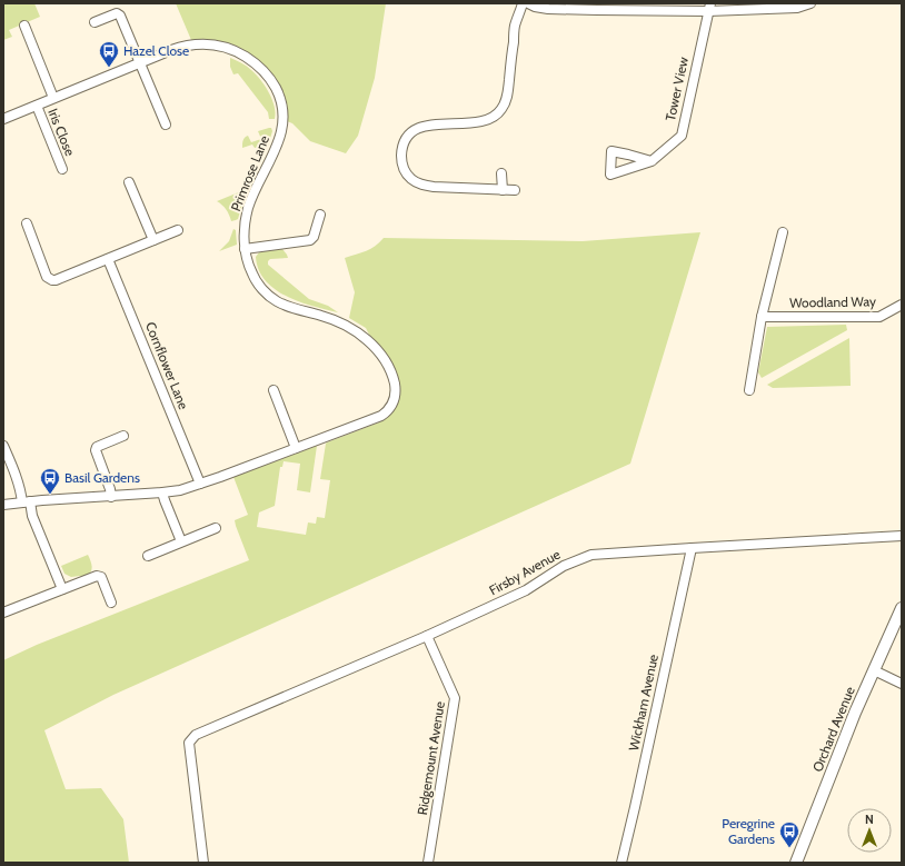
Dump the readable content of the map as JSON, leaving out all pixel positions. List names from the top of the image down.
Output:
{
  "streets": {
    "street": [
      "Tower View",
      "Iris Close",
      "Primrose Lane",
      "Woodland Way",
      "Cornflower Lane",
      "Firsby Avenue",
      "Wickham Avenue",
      "Orchard Avenue",
      "Ridgemount Avenue"
    ]
  },
  "crossings": [
    ["Iris Close", "Primrose Lane"],
    ["Primrose Lane", "Cornflower Lane"],
    ["Firsby Avenue", "Wickham Avenue"],
    ["Firsby Avenue", "Ridgemount Avenue"]
  ],
  "places": {
    "bus stop": ["Hazel Close", "Basil Gardens", "Peregrine Gardens"]
  },
  "north": "top"
}
